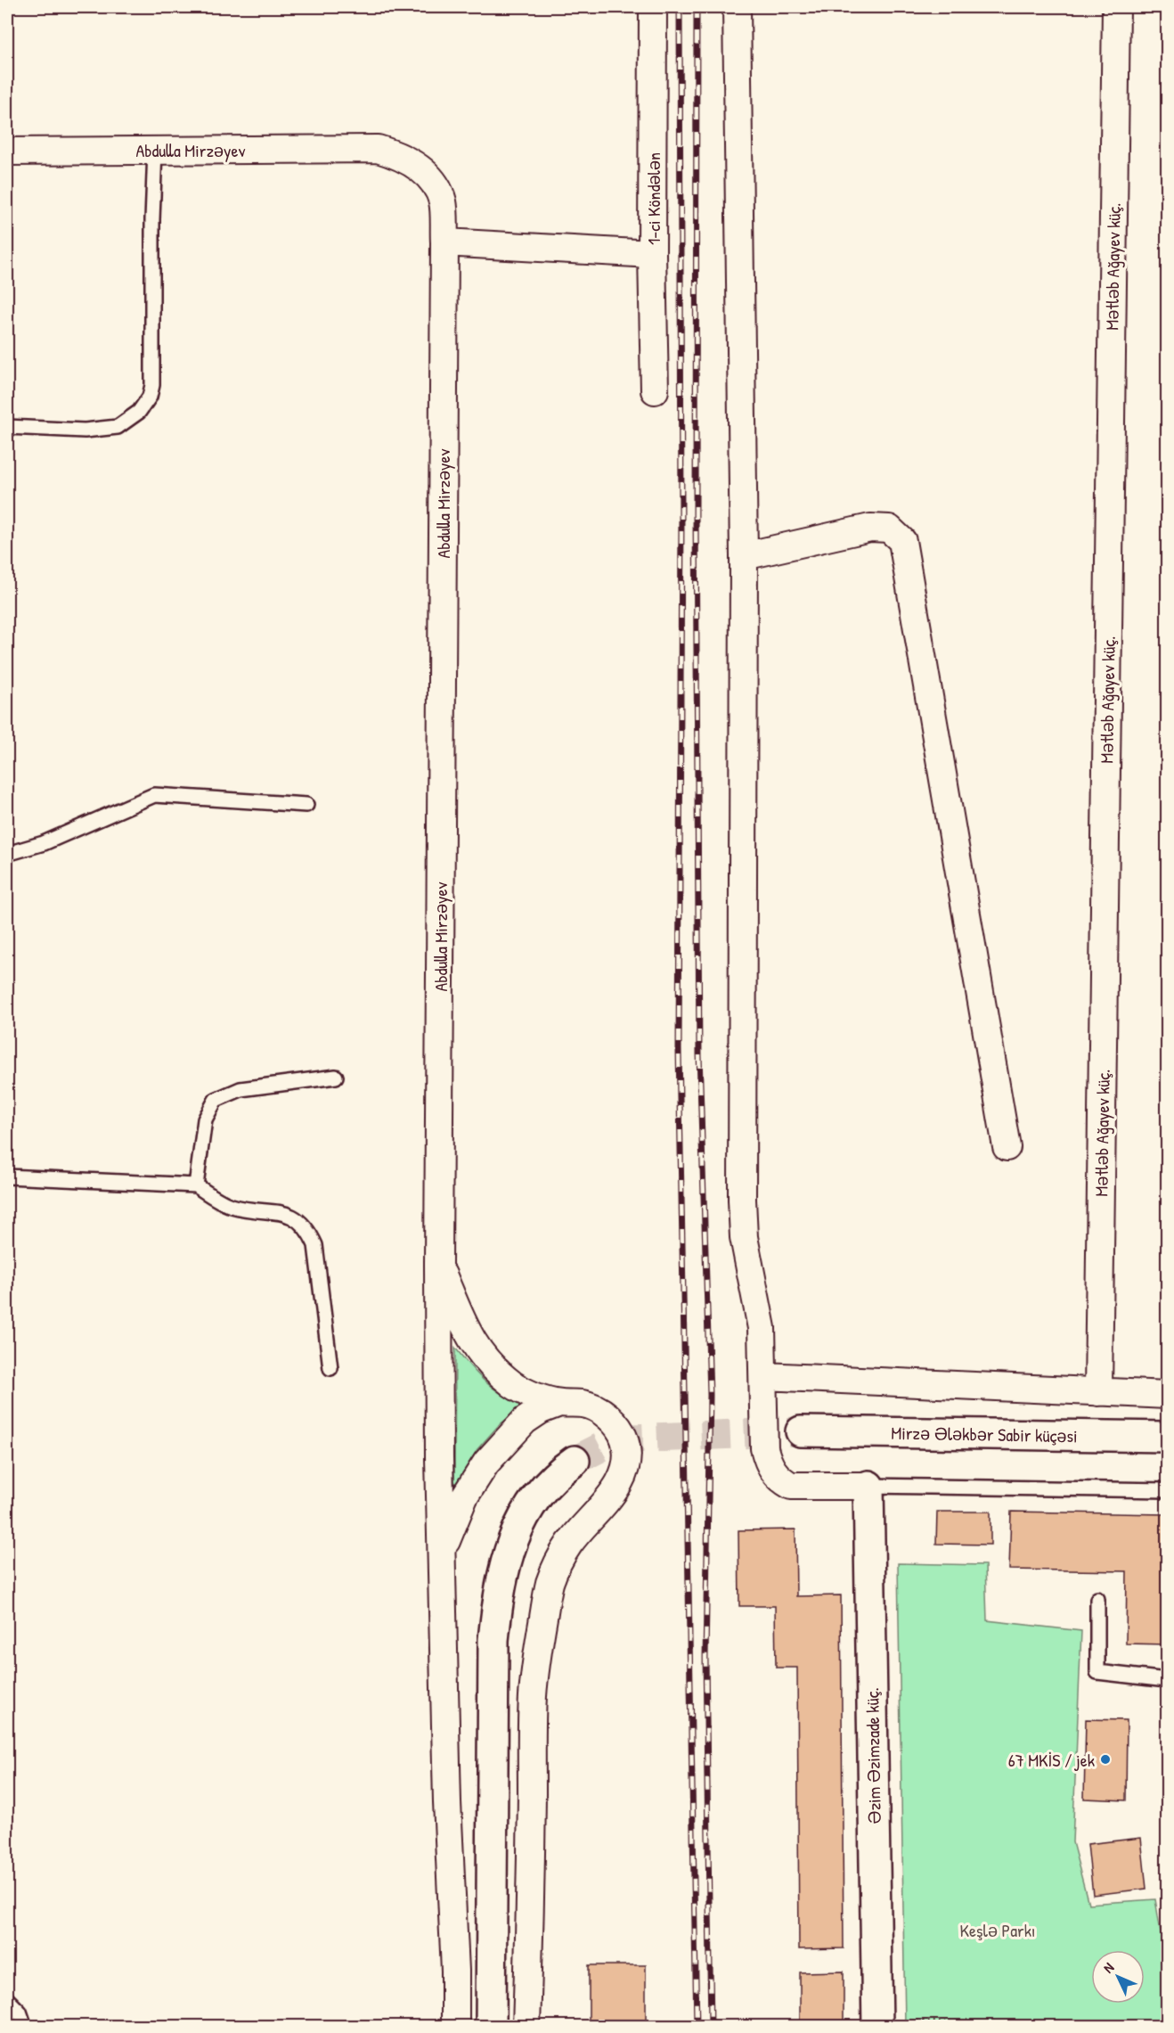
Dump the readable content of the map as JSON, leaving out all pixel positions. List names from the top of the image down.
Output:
{
  "streets": {
    "street": [
      "Abdulla Mirzəyev",
      "1-ci Köndələn",
      "Mətləb Ağayev küç.",
      "Mirzə Ələkbər Sabir küçəsi",
      "Əzim Əzimzade küç."
    ]
  },
  "parks": ["Keşlə Parkı"],
  "places": ["67 MKİS / jek"],
  "north": "top left"
}
